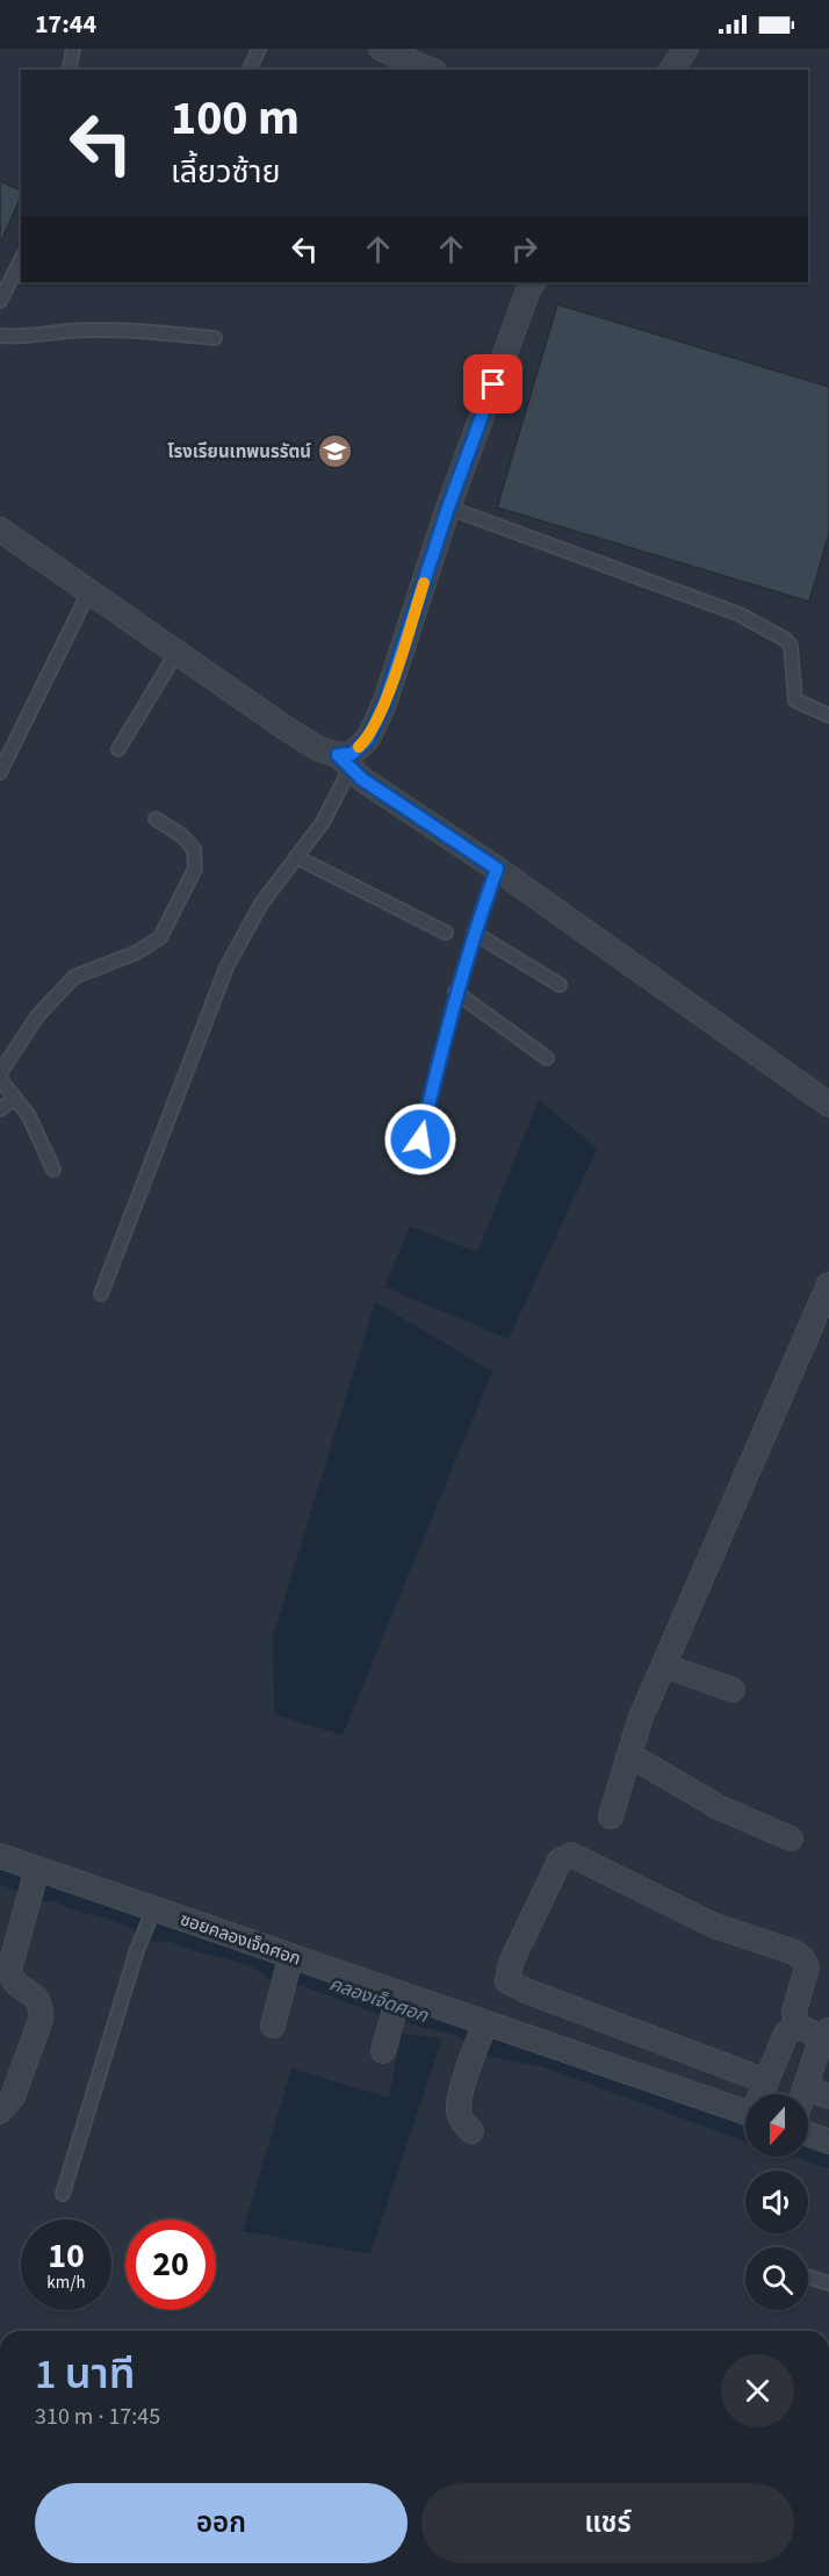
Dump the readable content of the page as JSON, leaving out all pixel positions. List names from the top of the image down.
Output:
{
  "streets": {
    "street": ["ซอยคลองเจ็ดศอก"]
  },
  "water": ["คลองเจ็ดศอก"],
  "places": {
    "school or university": ["โรงเรียนเทพนรรัตน์"]
  },
  "north": "bottom",
  "page": {
    "status": "17:44",
    "turn": ["100 m", "เลี้ยวซ้าย"],
    "speed": "10 km/h",
    "limit": "20",
    "heading": ["1 นาที", "310 m · 17:45"],
    "buttons": ["ออก", "แชร์"]
  }
}
